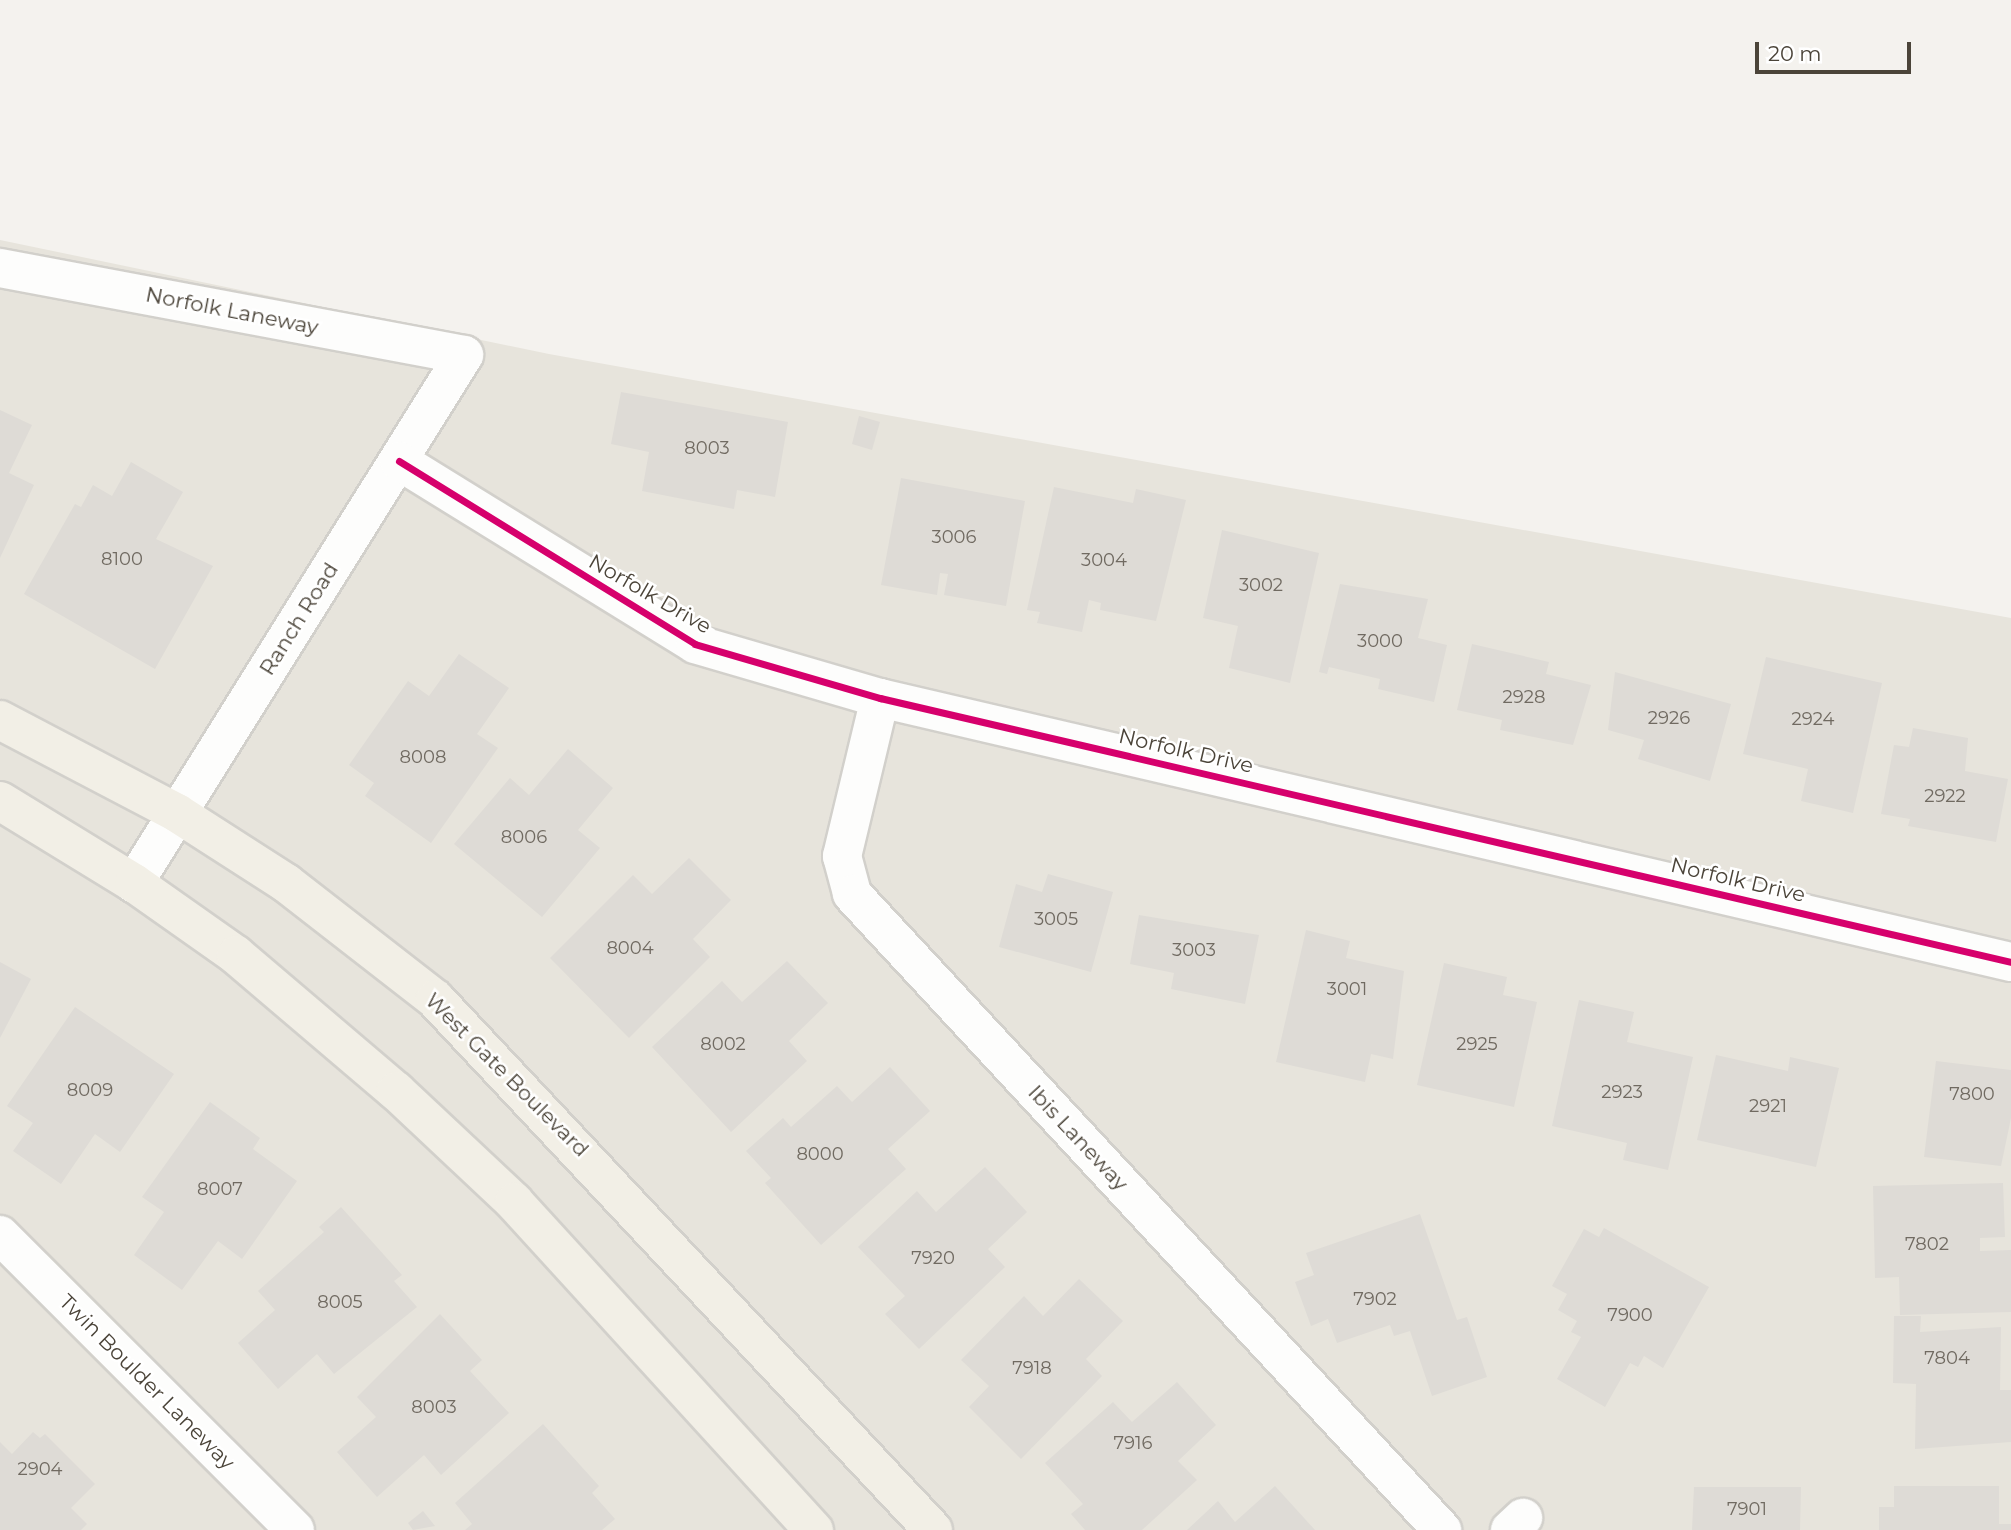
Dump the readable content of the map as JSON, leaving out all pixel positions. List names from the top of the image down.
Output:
{
  "streets": {
    "main road": ["West Gate Boulevard"],
    "street": [
      "Norfolk Laneway",
      "Norfolk Drive",
      "Ranch Road",
      "Ibis Laneway",
      "Twin Boulder Laneway"
    ]
  },
  "crossings": [
    ["Norfolk Laneway", "Ranch Road"],
    ["Norfolk Drive", "Ranch Road"],
    ["Norfolk Drive", "Ibis Laneway"],
    ["Ranch Road", "West Gate Boulevard"]
  ],
  "house_numbers": [
    "8003",
    "3006",
    "8100",
    "3004",
    "3002",
    "3000",
    "2928",
    "2926",
    "2924",
    "8008",
    "2922",
    "8006",
    "3005",
    "8004",
    "3003",
    "3001",
    "8002",
    "2925",
    "8009",
    "2923",
    "7800",
    "2921",
    "8000",
    "8007",
    "7802",
    "7920",
    "7902",
    "8005",
    "7900",
    "7804",
    "7918",
    "8003",
    "7916",
    "2904",
    "7901"
  ],
  "scale_bar": "20 m"
}
